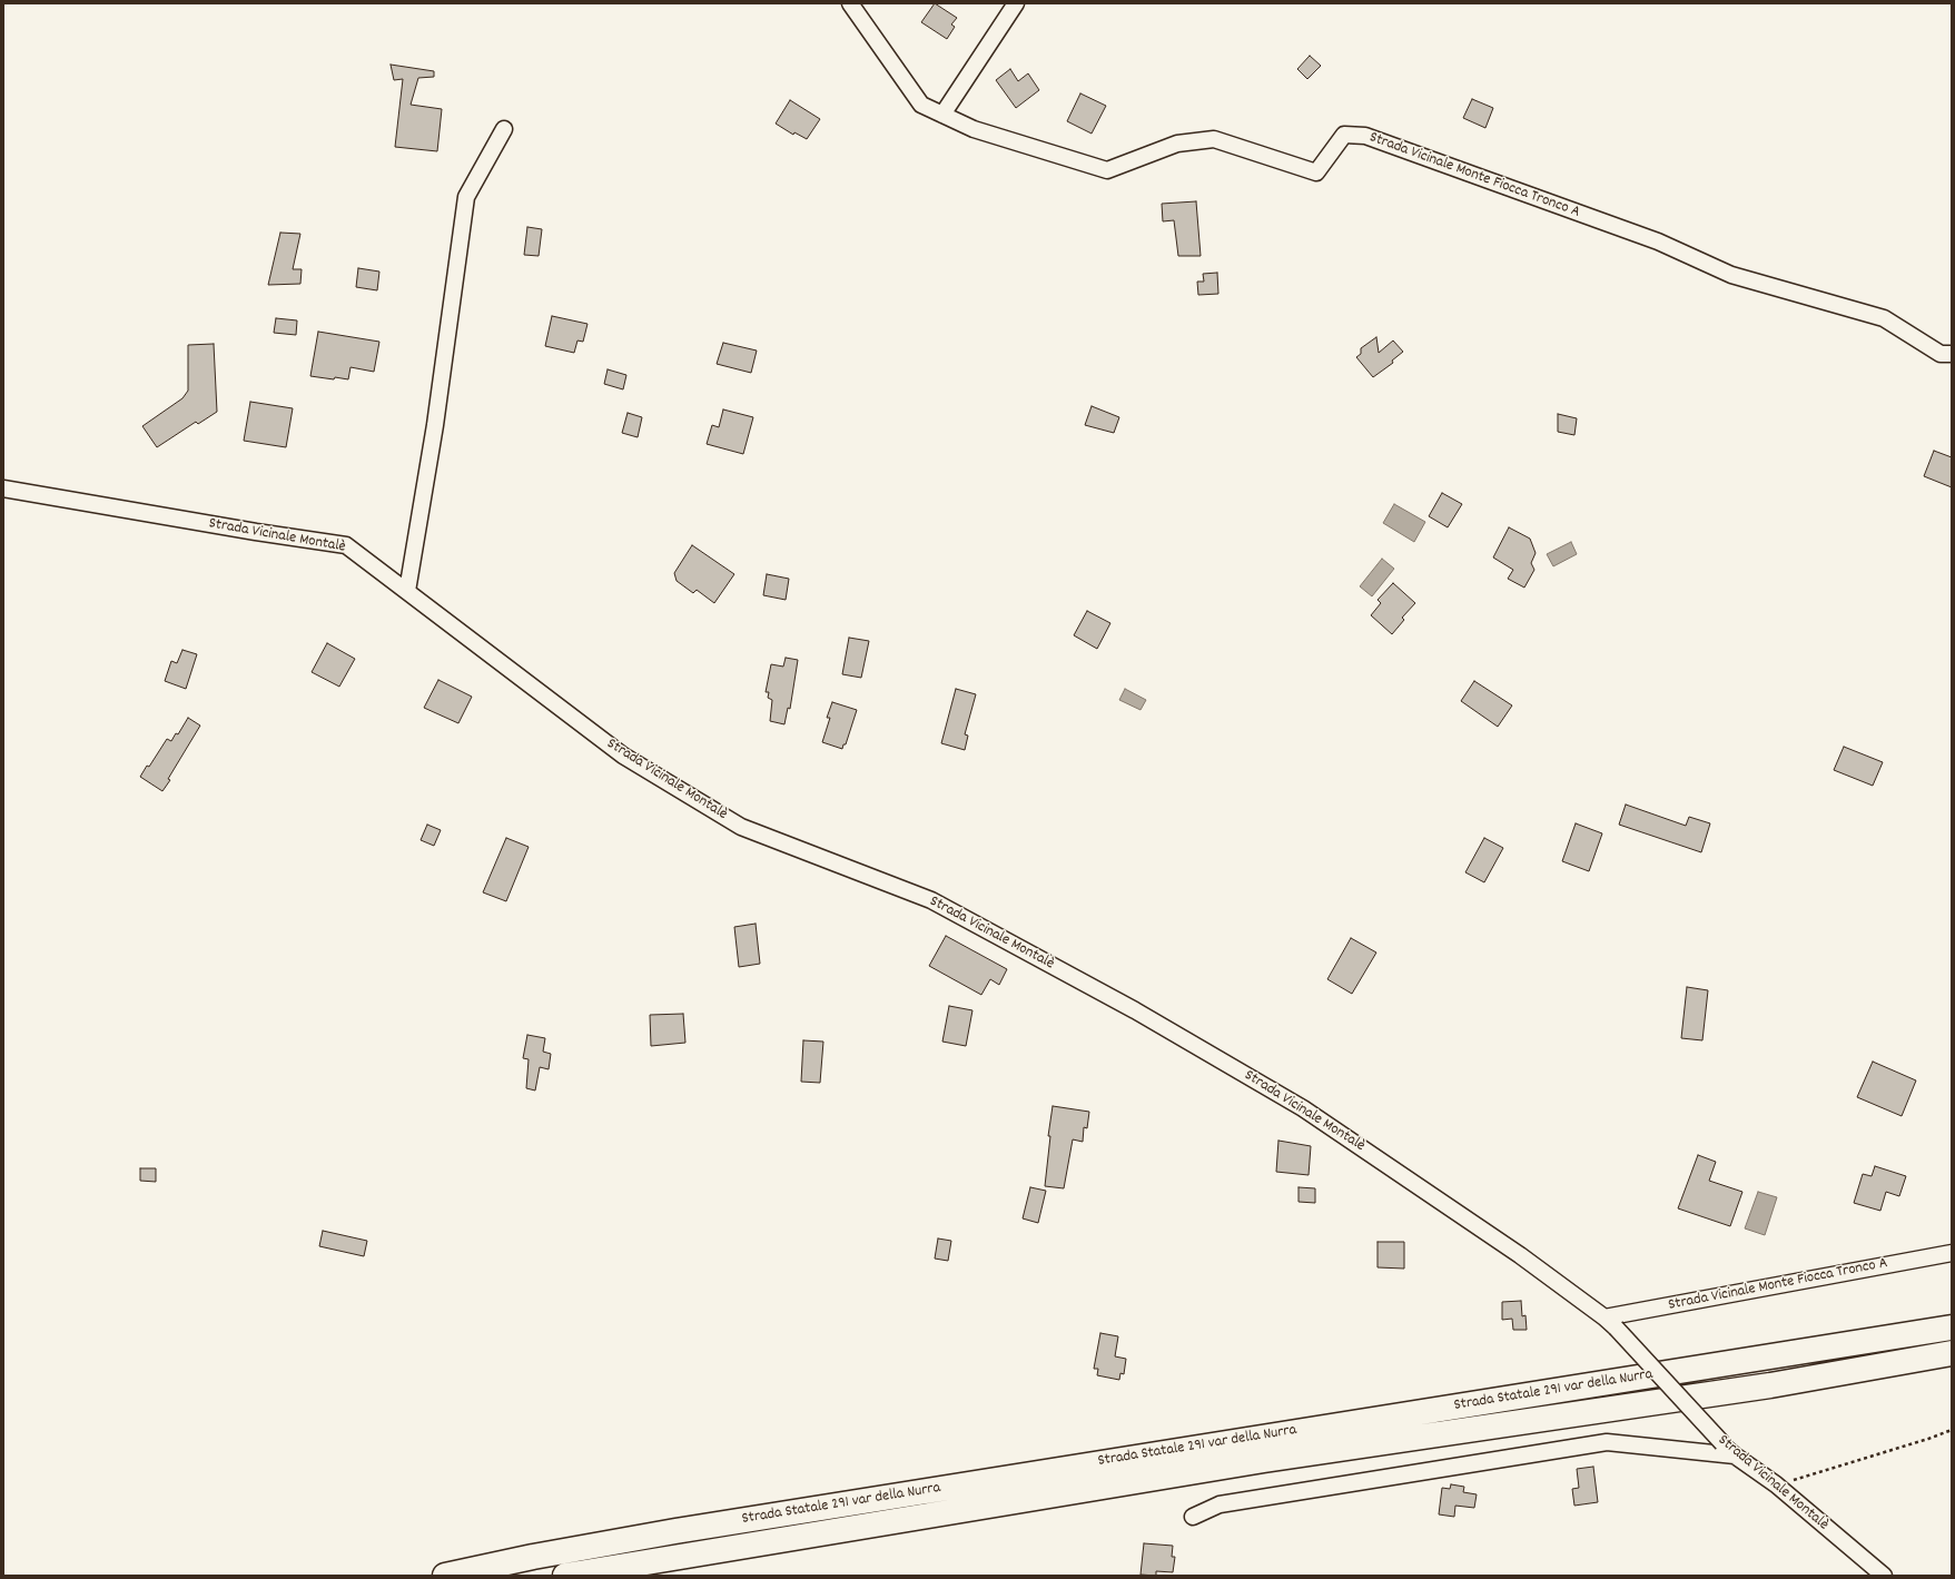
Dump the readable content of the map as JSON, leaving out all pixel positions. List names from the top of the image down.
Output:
{
  "streets": {
    "highway": ["Strada Statale 291 var della Nurra"],
    "street": ["Strada Vicinale Monte Fiocca Tronco A", "Strada Vicinale Montalè"]
  },
  "crossings": [
    ["Strada Vicinale Monte Fiocca Tronco A", "Strada Vicinale Montalè"]
  ]
}
